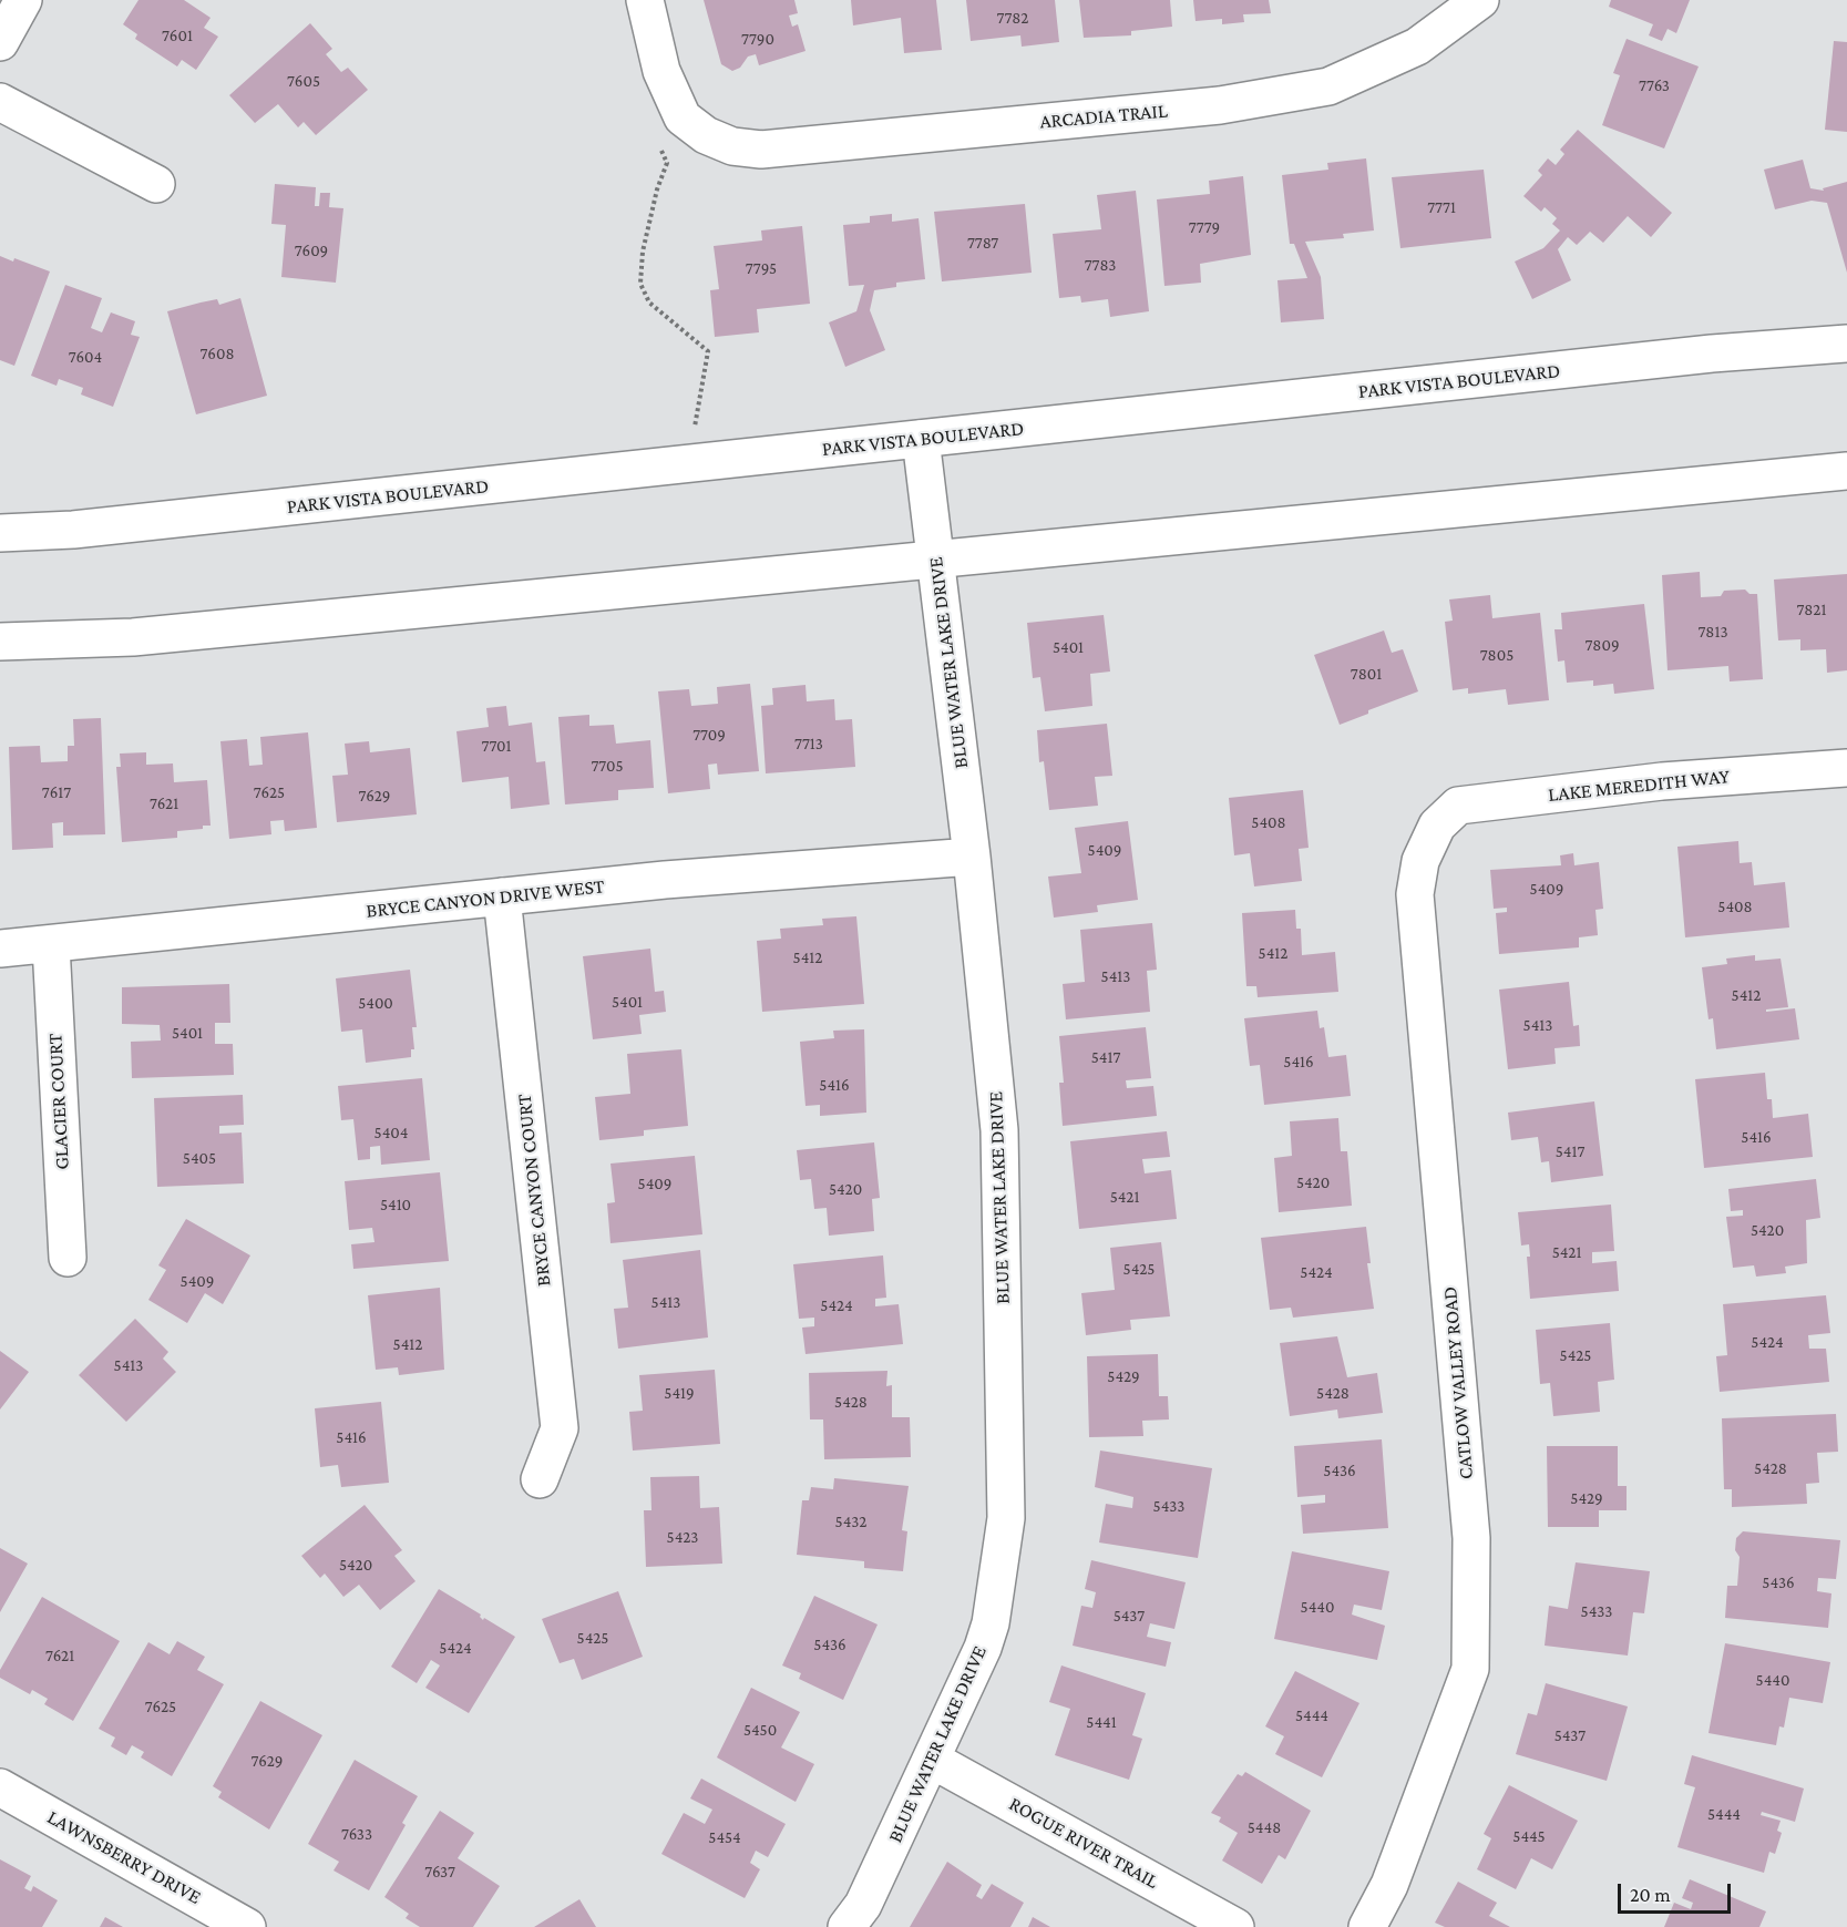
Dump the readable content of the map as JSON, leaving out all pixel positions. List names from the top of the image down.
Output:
{
  "streets": {
    "street": [
      "ARCADIA TRAIL",
      "PARK VISTA BOULEVARD",
      "BLUE WATER LAKE DRIVE",
      "LAKE MEREDITH WAY",
      "BRYCE CANYON DRIVE WEST",
      "GLACIER COURT",
      "BRYCE CANYON COURT",
      "CATLOW VALLEY ROAD",
      "ROGUE RIVER TRAIL",
      "LAWNSBERRY DRIVE"
    ]
  },
  "crossings": [
    ["PARK VISTA BOULEVARD", "BLUE WATER LAKE DRIVE"],
    ["BLUE WATER LAKE DRIVE", "BRYCE CANYON DRIVE WEST"],
    ["BLUE WATER LAKE DRIVE", "ROGUE RIVER TRAIL"],
    ["LAKE MEREDITH WAY", "CATLOW VALLEY ROAD"],
    ["BRYCE CANYON DRIVE WEST", "GLACIER COURT"],
    ["BRYCE CANYON DRIVE WEST", "BRYCE CANYON COURT"]
  ],
  "house_numbers": [
    "7782",
    "7601",
    "7790",
    "7605",
    "7763",
    "7771",
    "7779",
    "7787",
    "7609",
    "7783",
    "7795",
    "7608",
    "7604",
    "7821",
    "7813",
    "7809",
    "5401",
    "7805",
    "7801",
    "7709",
    "7713",
    "7701",
    "7705",
    "7617",
    "7625",
    "7629",
    "7621",
    "5408",
    "5409",
    "5409",
    "5408",
    "5412",
    "5412",
    "5413",
    "5412",
    "5401",
    "5400",
    "5413",
    "5401",
    "5417",
    "5416",
    "5416",
    "5404",
    "5416",
    "5417",
    "5405",
    "5420",
    "5409",
    "5420",
    "5421",
    "5410",
    "5420",
    "5421",
    "5425",
    "5424",
    "5409",
    "5413",
    "5424",
    "5424",
    "5412",
    "5425",
    "5413",
    "5429",
    "5419",
    "5428",
    "5428",
    "5416",
    "5428",
    "5436",
    "5429",
    "5433",
    "5432",
    "5423",
    "5420",
    "5436",
    "5440",
    "5433",
    "5437",
    "5425",
    "5436",
    "5424",
    "7621",
    "5440",
    "7625",
    "5444",
    "5441",
    "5450",
    "5437",
    "7629",
    "5444",
    "5448",
    "7633",
    "5445",
    "5454",
    "7637"
  ],
  "scale_bar": "20 m"
}
